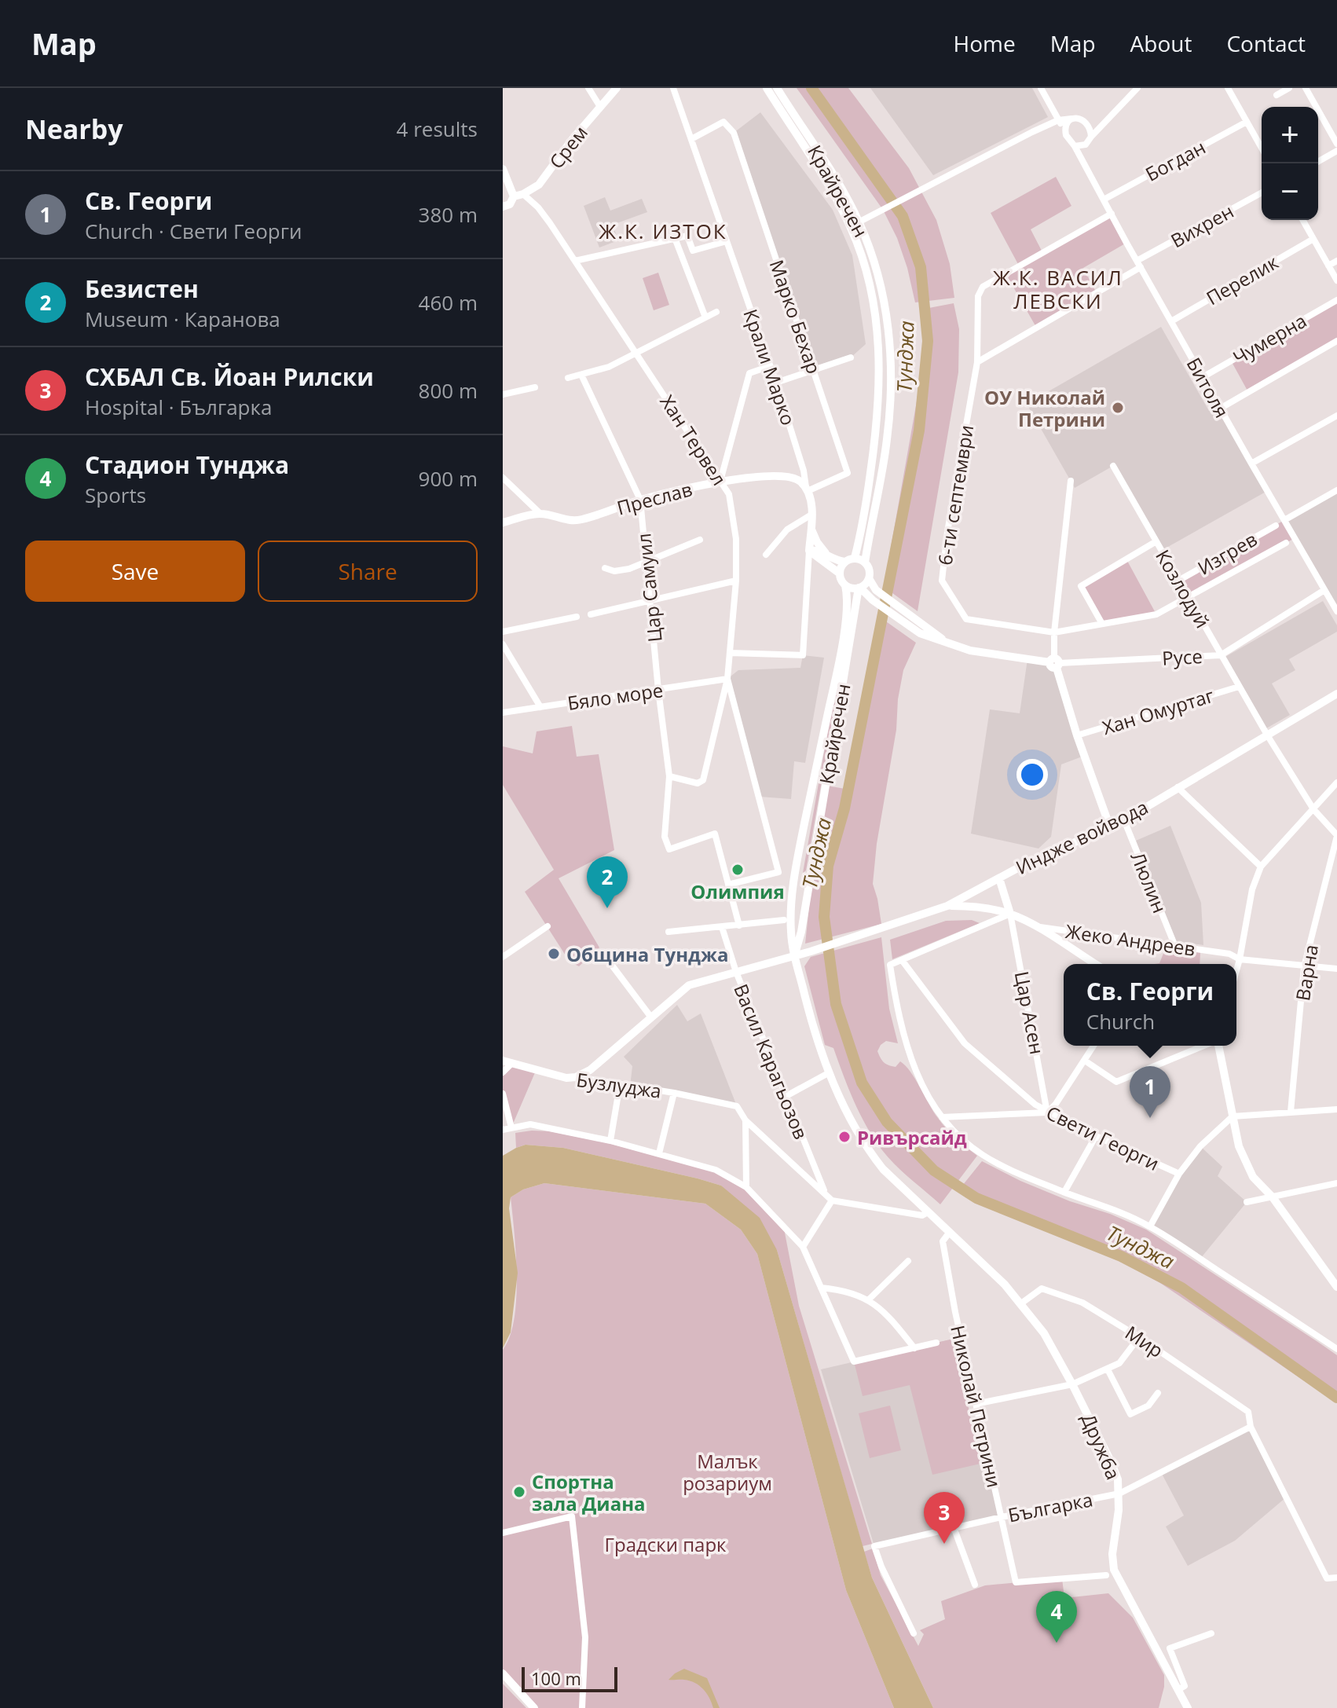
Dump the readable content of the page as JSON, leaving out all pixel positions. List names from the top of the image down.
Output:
{
  "streets": {
    "street": [
      "Срем",
      "Богдан",
      "Крайречен",
      "Вихрен",
      "Перелик",
      "Марко Бехар",
      "Чумерна",
      "Крали Марко",
      "Битоля",
      "Хан Тервел",
      "6-ти септември",
      "Преслав",
      "Изгрев",
      "Цар Самуил",
      "Козлодуй",
      "Русе",
      "Бяло море",
      "Хан Омуртаг",
      "Индже войвода",
      "Люлин",
      "Жеко Андреев",
      "Варна",
      "Цар Асен",
      "Васил Карагьозов",
      "Бузлуджа",
      "Свети Георги",
      "Мир",
      "Николай Петрини",
      "Дружба",
      "Българка"
    ]
  },
  "crossings": [
    ["Срем", "Хан Тервел"],
    ["Богдан", "Битоля"],
    ["Крайречен", "Индже войвода"],
    ["Вихрен", "Битоля"],
    ["Вихрен", "6-ти септември"],
    ["Перелик", "Битоля"],
    ["Марко Бехар", "Крали Марко"],
    ["Марко Бехар", "Преслав"],
    ["Чумерна", "Битоля"],
    ["Крали Марко", "Хан Тервел"],
    ["Крали Марко", "Преслав"],
    ["Битоля", "6-ти септември"],
    ["Битоля", "Русе"],
    ["Хан Тервел", "Преслав"],
    ["Хан Тервел", "Цар Самуил"],
    ["Хан Тервел", "Бяло море"],
    ["6-ти септември", "Изгрев"],
    ["6-ти септември", "Козлодуй"],
    ["Преслав", "Цар Самуил"],
    ["Изгрев", "Козлодуй"],
    ["Цар Самуил", "Бяло море"],
    ["Козлодуй", "Русе"],
    ["Козлодуй", "Хан Омуртаг"],
    ["Козлодуй", "Индже войвода"],
    ["Козлодуй", "Варна"],
    ["Индже войвода", "Люлин"],
    ["Индже войвода", "Васил Карагьозов"],
    ["Индже войвода", "Бузлуджа"],
    ["Люлин", "Жеко Андреев"],
    ["Жеко Андреев", "Варна"],
    ["Цар Асен", "Свети Георги"],
    ["Мир", "Дружба"],
    ["Мир", "Българка"],
    ["Николай Петрини", "Дружба"],
    ["Николай Петрини", "Българка"],
    ["Дружба", "Българка"]
  ],
  "districts": ["Ж.К. ИЗТОК", "Ж.К. ВАСИЛ ЛЕВСКИ"],
  "water": ["Тунджа"],
  "parks": ["Малък розариум", "Градски парк"],
  "places": [
    "ОУ Николай Петрини",
    "Олимпия",
    "Община Тунджа",
    "Ривърсайд",
    "Спортна зала Диана"
  ],
  "scale_bar": "100 m",
  "page": {
    "header": "Map",
    "nav": [
      "Home",
      "Map",
      "About",
      "Contact"
    ],
    "heading": ["Nearby", "4 results"],
    "map_buttons": ["+", "−"],
    "list": [
      {
        "mark": "1",
        "name": "Св. Георги",
        "note": "Church · Свети Георги",
        "value": "380 m"
      },
      {
        "mark": "2",
        "name": "Безистен",
        "note": "Museum · Каранова",
        "value": "460 m"
      },
      {
        "mark": "3",
        "name": "СХБАЛ Св. Йоан Рилски",
        "note": "Hospital · Българка",
        "value": "800 m"
      },
      {
        "mark": "4",
        "name": "Стадион Тунджа",
        "note": "Sports",
        "value": "900 m"
      }
    ],
    "buttons": ["Save", "Share"],
    "pins": [
      "2",
      "1",
      "3",
      "4"
    ],
    "popup": ["Св. Георги", "Church"],
    "scale": "100 m"
  }
}
